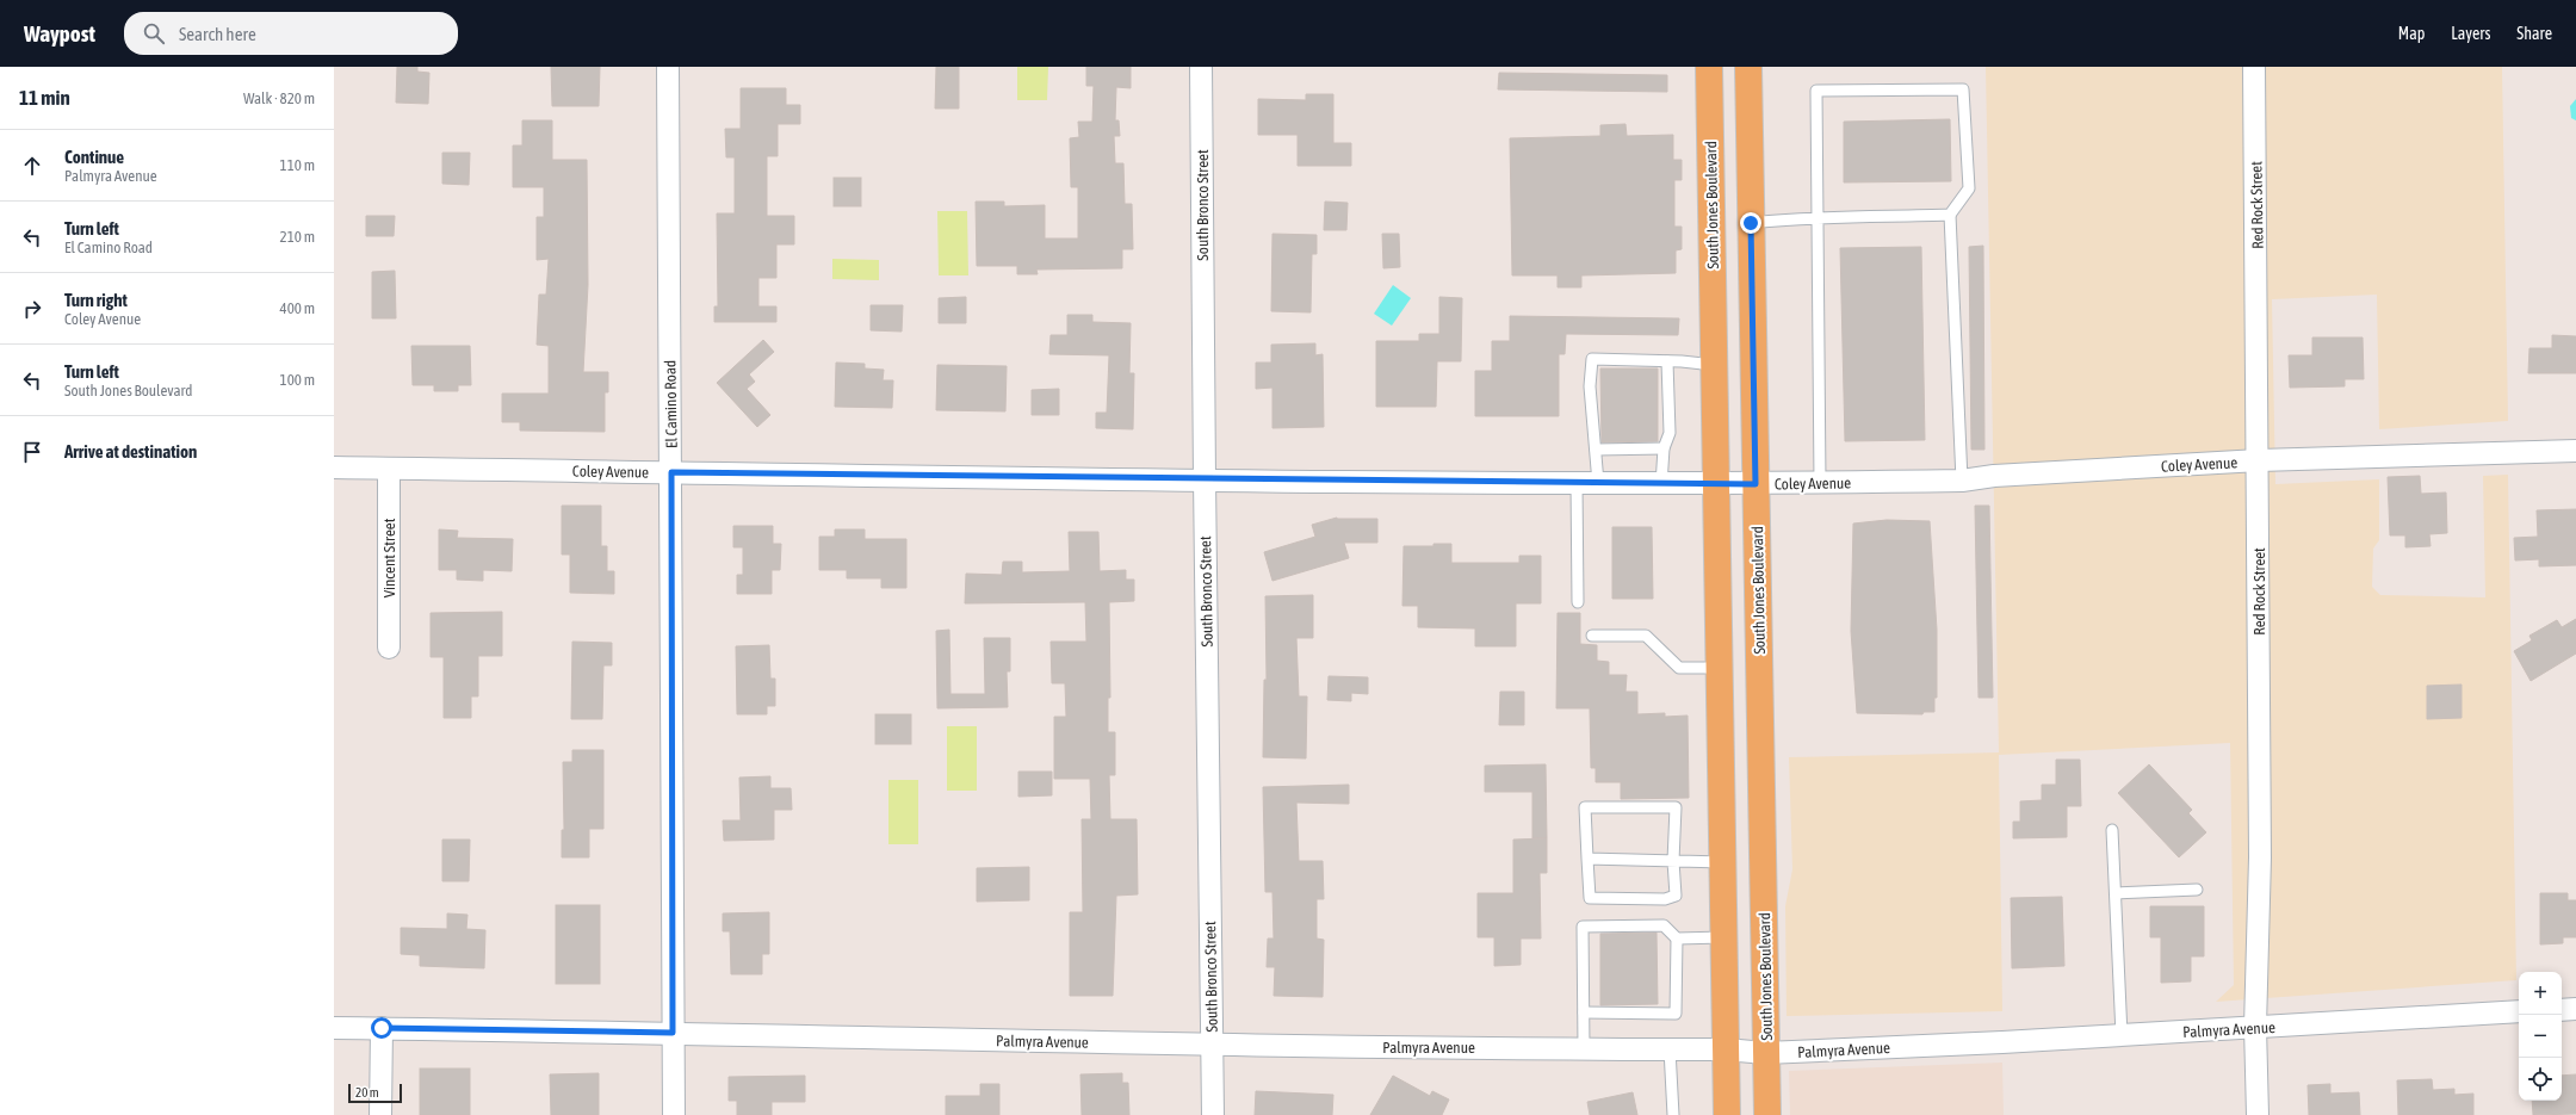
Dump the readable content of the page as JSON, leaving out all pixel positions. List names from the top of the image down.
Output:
{
  "streets": {
    "main road": ["South Jones Boulevard"],
    "street": [
      "South Bronco Street",
      "Red Rock Street",
      "El Camino Road",
      "Coley Avenue",
      "Vincent Street",
      "Palmyra Avenue"
    ]
  },
  "crossings": [
    ["South Bronco Street", "Coley Avenue"],
    ["South Bronco Street", "Palmyra Avenue"],
    ["South Jones Boulevard", "Coley Avenue"],
    ["South Jones Boulevard", "Palmyra Avenue"],
    ["Red Rock Street", "Coley Avenue"],
    ["Red Rock Street", "Palmyra Avenue"],
    ["El Camino Road", "Coley Avenue"],
    ["El Camino Road", "Palmyra Avenue"],
    ["Coley Avenue", "Vincent Street"]
  ],
  "scale_bar": "20 m",
  "page": {
    "header": "Waypost",
    "search": "Search here",
    "nav": ["Map", "Layers", "Share"],
    "heading": ["11 min", "Walk · 820 m"],
    "list": [
      ["Continue", "Palmyra Avenue", "110 m"],
      ["Turn left", "El Camino Road", "210 m"],
      ["Turn right", "Coley Avenue", "400 m"],
      ["Turn left", "South Jones Boulevard", "100 m"],
      "Arrive at destination"
    ],
    "map_buttons": ["+", "−"],
    "scale": "20 m"
  }
}
